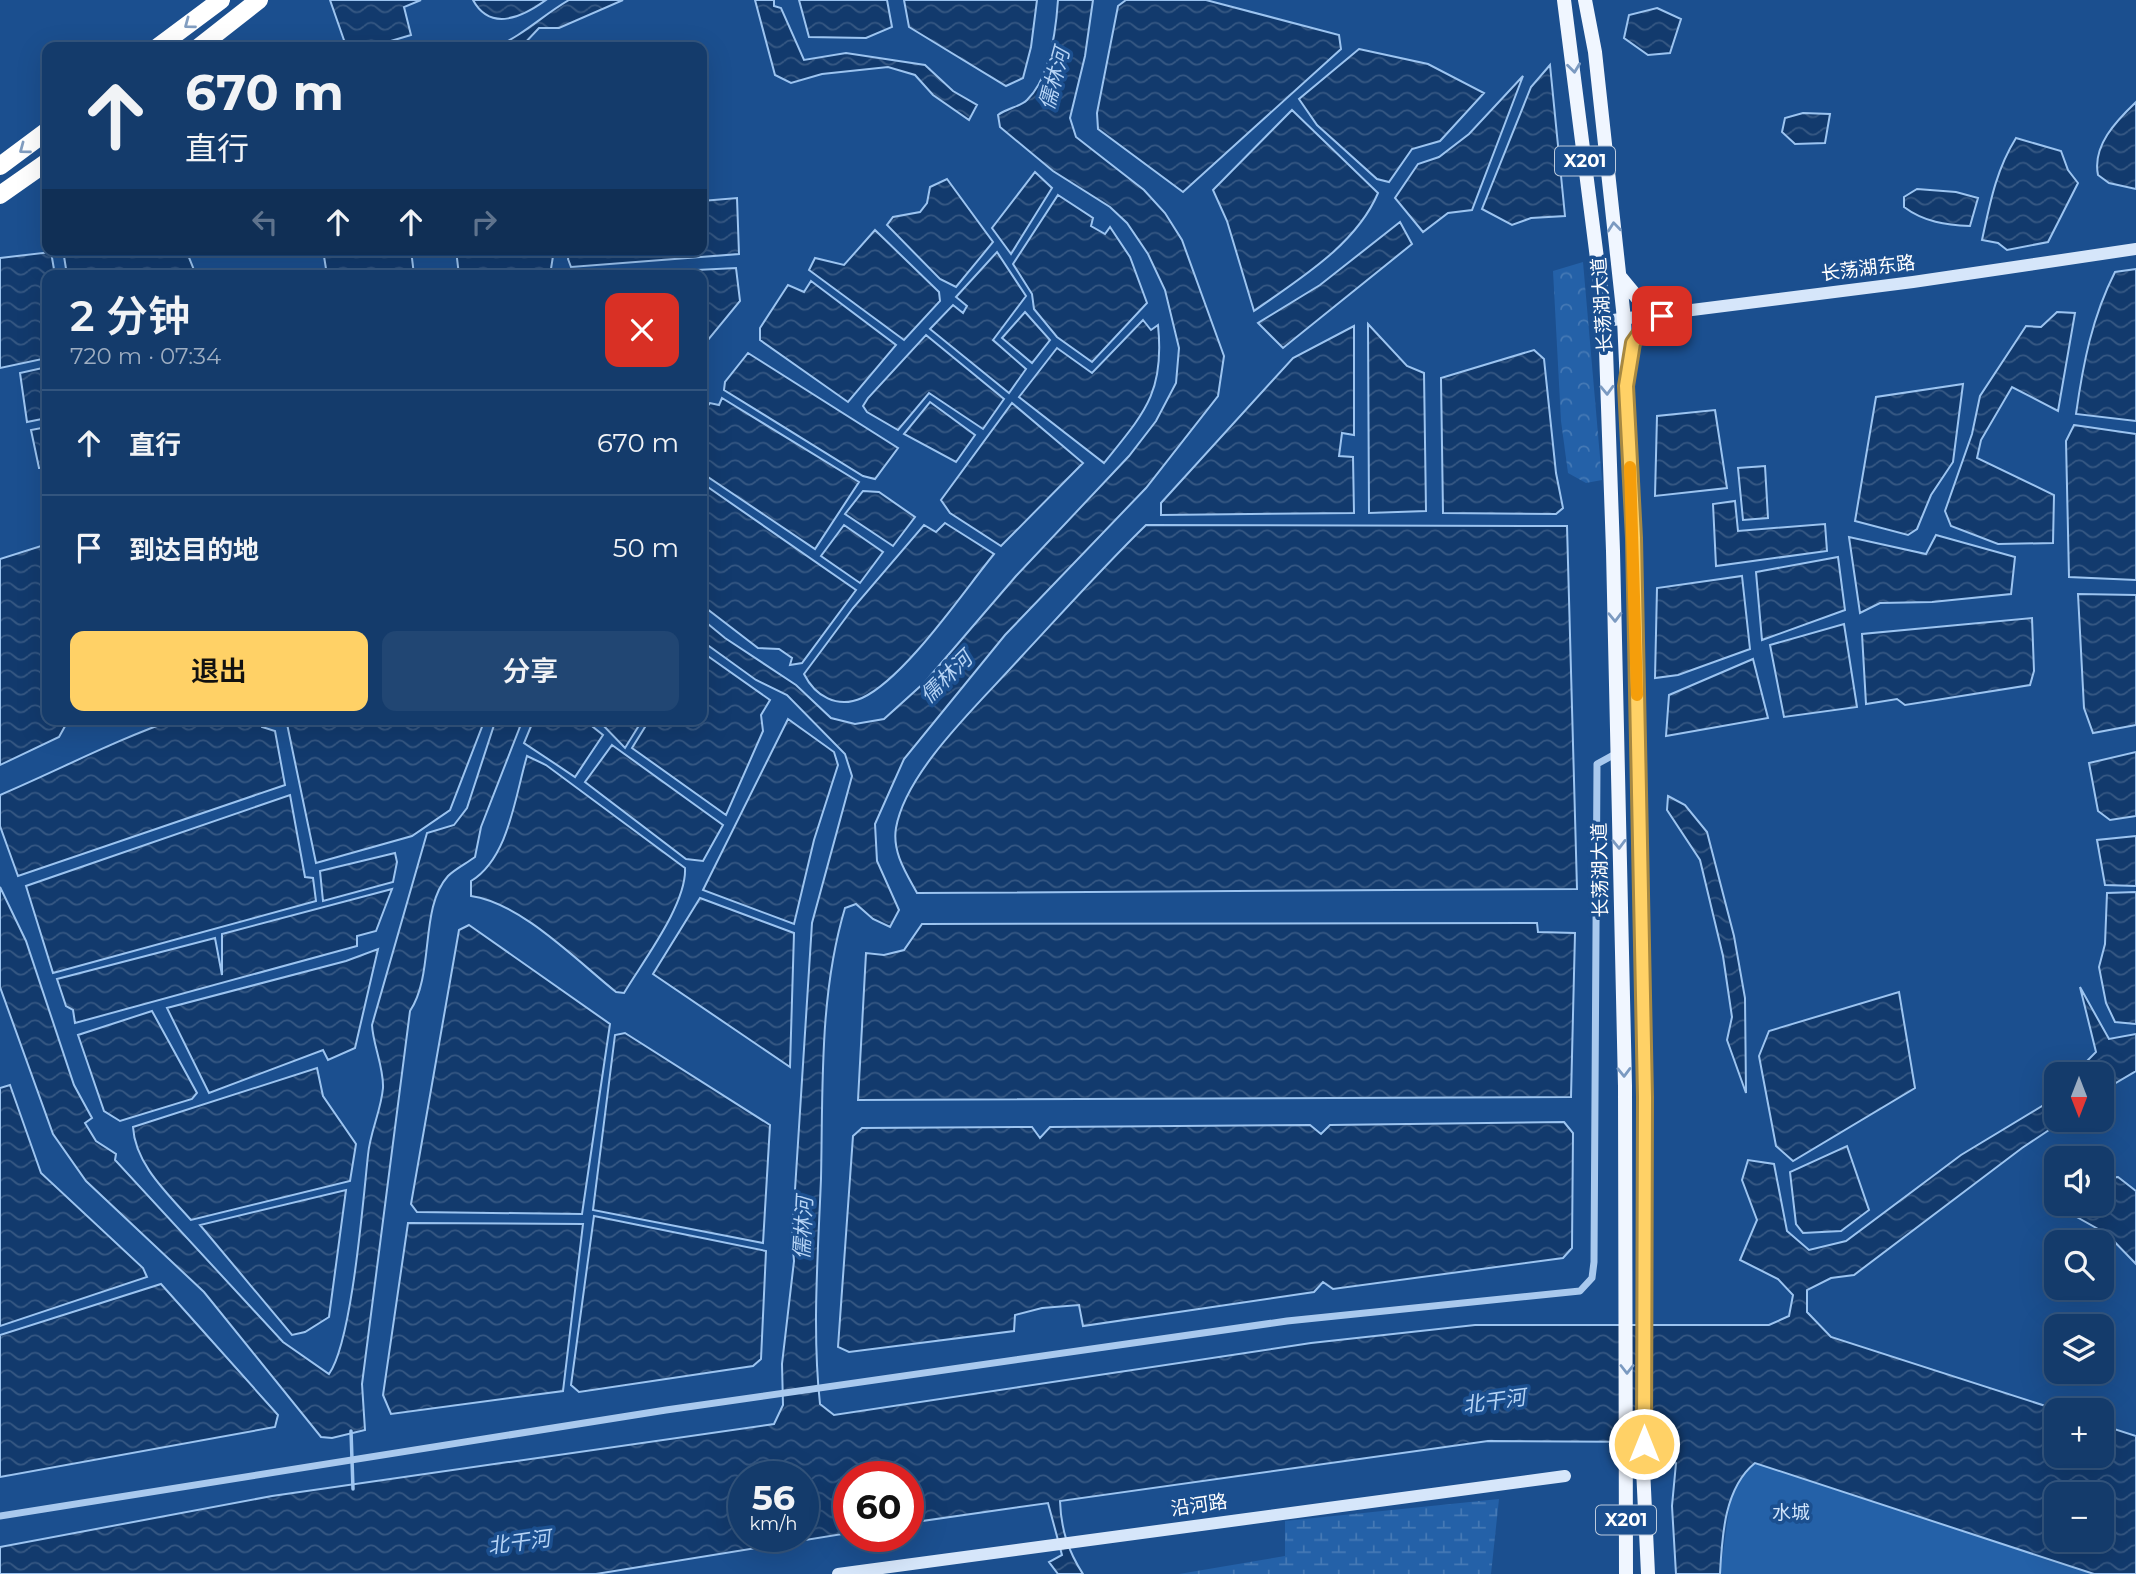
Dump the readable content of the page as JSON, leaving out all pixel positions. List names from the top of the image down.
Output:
{
  "streets": {
    "main road": ["X201", "长荡湖大道"],
    "street": ["长荡湖东路", "沿河路"]
  },
  "crossings": [
    ["长荡湖东路", "长荡湖大道"]
  ],
  "water": ["儒林河", "北干河"],
  "parks": ["水城"],
  "north": "bottom",
  "page": {
    "turn": ["670 m", "直行"],
    "heading": ["2 分钟", "720 m · 07:34"],
    "list": [
      {
        "name": "直行",
        "value": "670 m"
      },
      {
        "name": "到达目的地",
        "value": "50 m"
      }
    ],
    "buttons": ["退出", "分享"],
    "map_buttons": ["+", "−"],
    "speed": "56 km/h",
    "limit": "60"
  }
}
